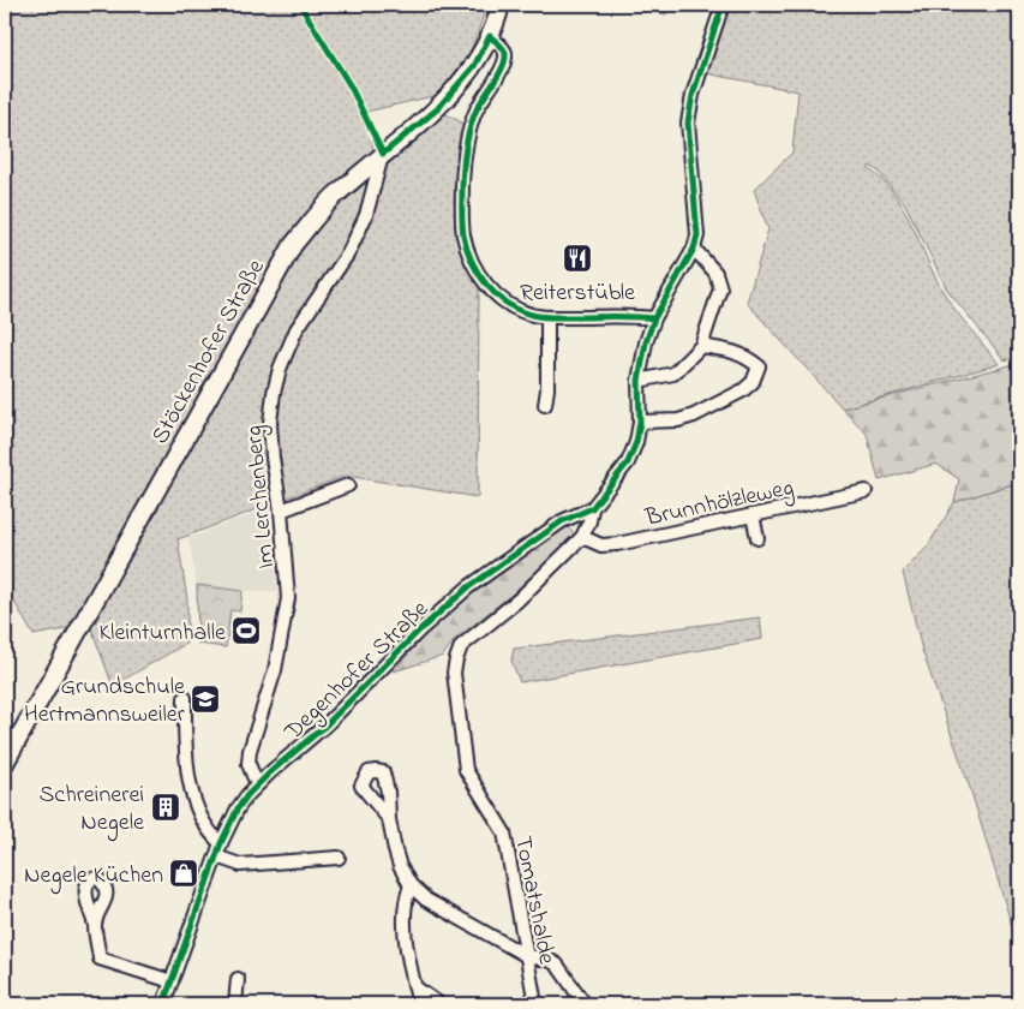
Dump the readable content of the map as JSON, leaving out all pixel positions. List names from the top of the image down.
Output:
{
  "streets": {
    "main road": ["Stöckenhofer Straße"],
    "street": [
      "Im Lerchenberg",
      "Brunnhölzleweg",
      "Degenhofer Straße",
      "Tomatshalde"
    ]
  },
  "crossings": [
    ["Stöckenhofer Straße", "Im Lerchenberg"],
    ["Im Lerchenberg", "Degenhofer Straße"],
    ["Brunnhölzleweg", "Tomatshalde"],
    ["Degenhofer Straße", "Tomatshalde"]
  ],
  "places": {
    "restaurant": ["Reiterstüble"],
    "sports": ["Kleinturnhalle"],
    "school or university": ["Grundschule Hertmannsweiler"],
    "building": ["Schreinerei Negele"],
    "shop": ["Negele Küchen"]
  }
}
